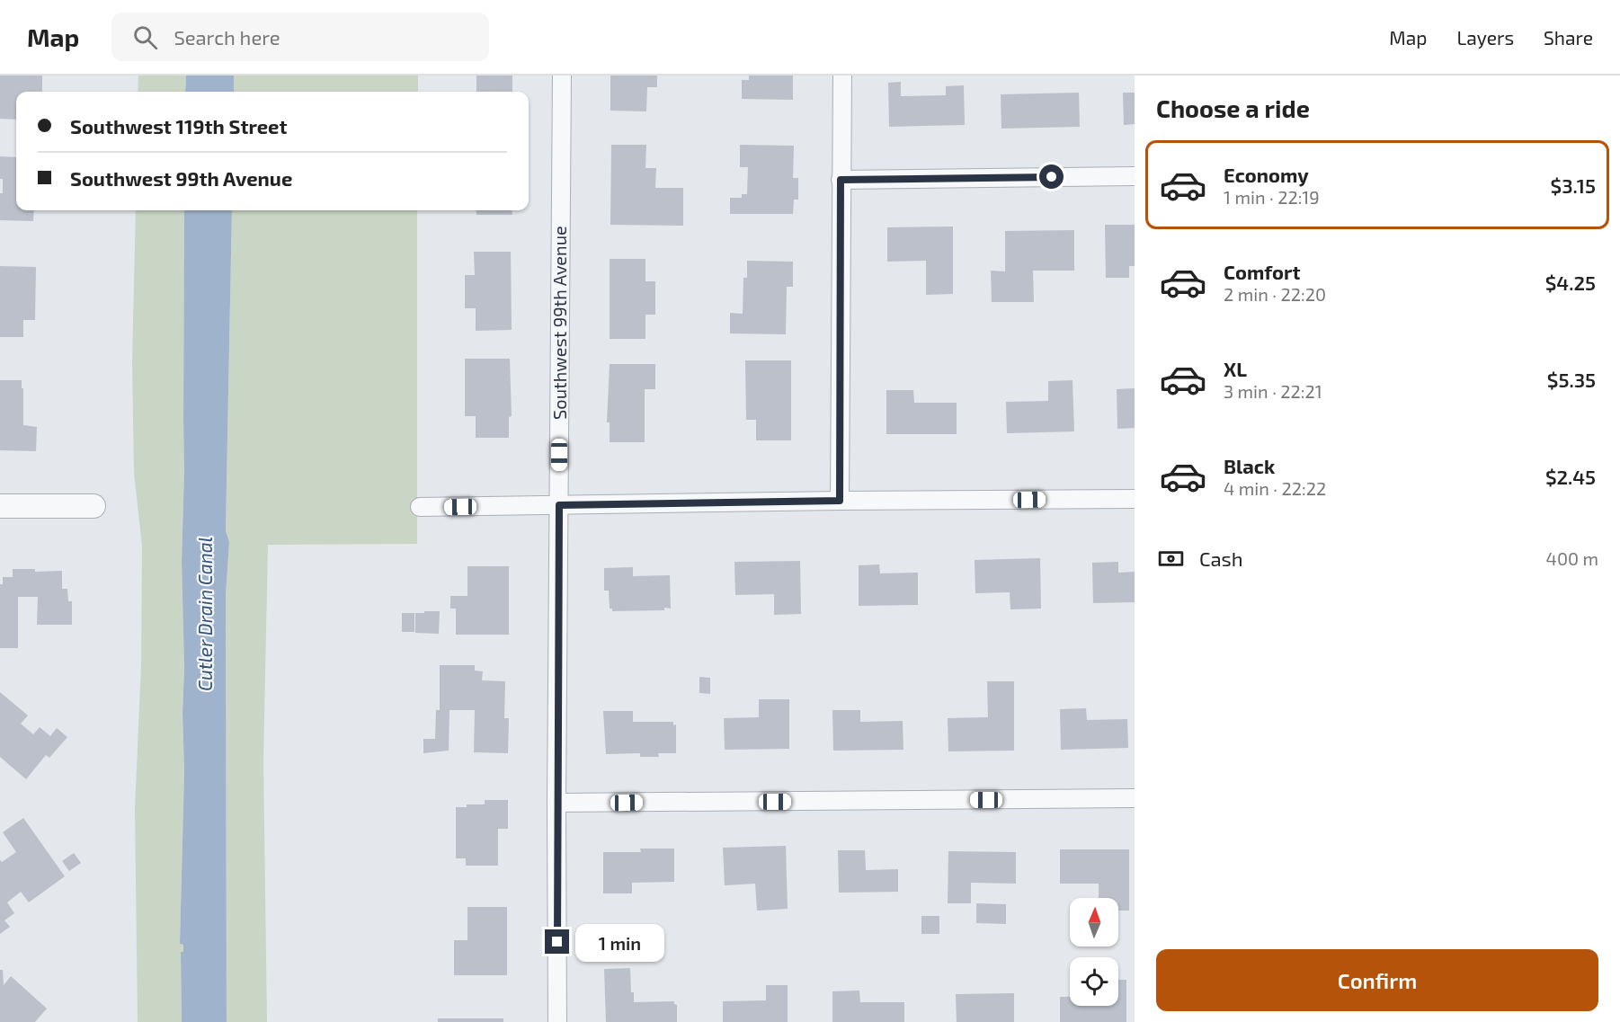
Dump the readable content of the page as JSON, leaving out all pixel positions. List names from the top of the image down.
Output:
{
  "streets": {
    "street": ["Southwest 99th Avenue"]
  },
  "water": ["Cutler Drain Canal"],
  "north": "top",
  "page": {
    "header": "Map",
    "search": "Search here",
    "nav": ["Map", "Layers", "Share"],
    "heading": "Choose a ride",
    "banner": ["Southwest 119th Street", "Southwest 99th Avenue"],
    "list": [
      {
        "name": "Economy",
        "note": "1 min · 22:19",
        "value": "$3.15"
      },
      {
        "name": "Comfort",
        "note": "2 min · 22:20",
        "value": "$4.25"
      },
      {
        "name": "XL",
        "note": "3 min · 22:21",
        "value": "$5.35"
      },
      {
        "name": "Black",
        "note": "4 min · 22:22",
        "value": "$2.45"
      }
    ],
    "pay": ["Cash", "400 m"],
    "bubble": "1 min",
    "buttons": "Confirm"
  }
}
